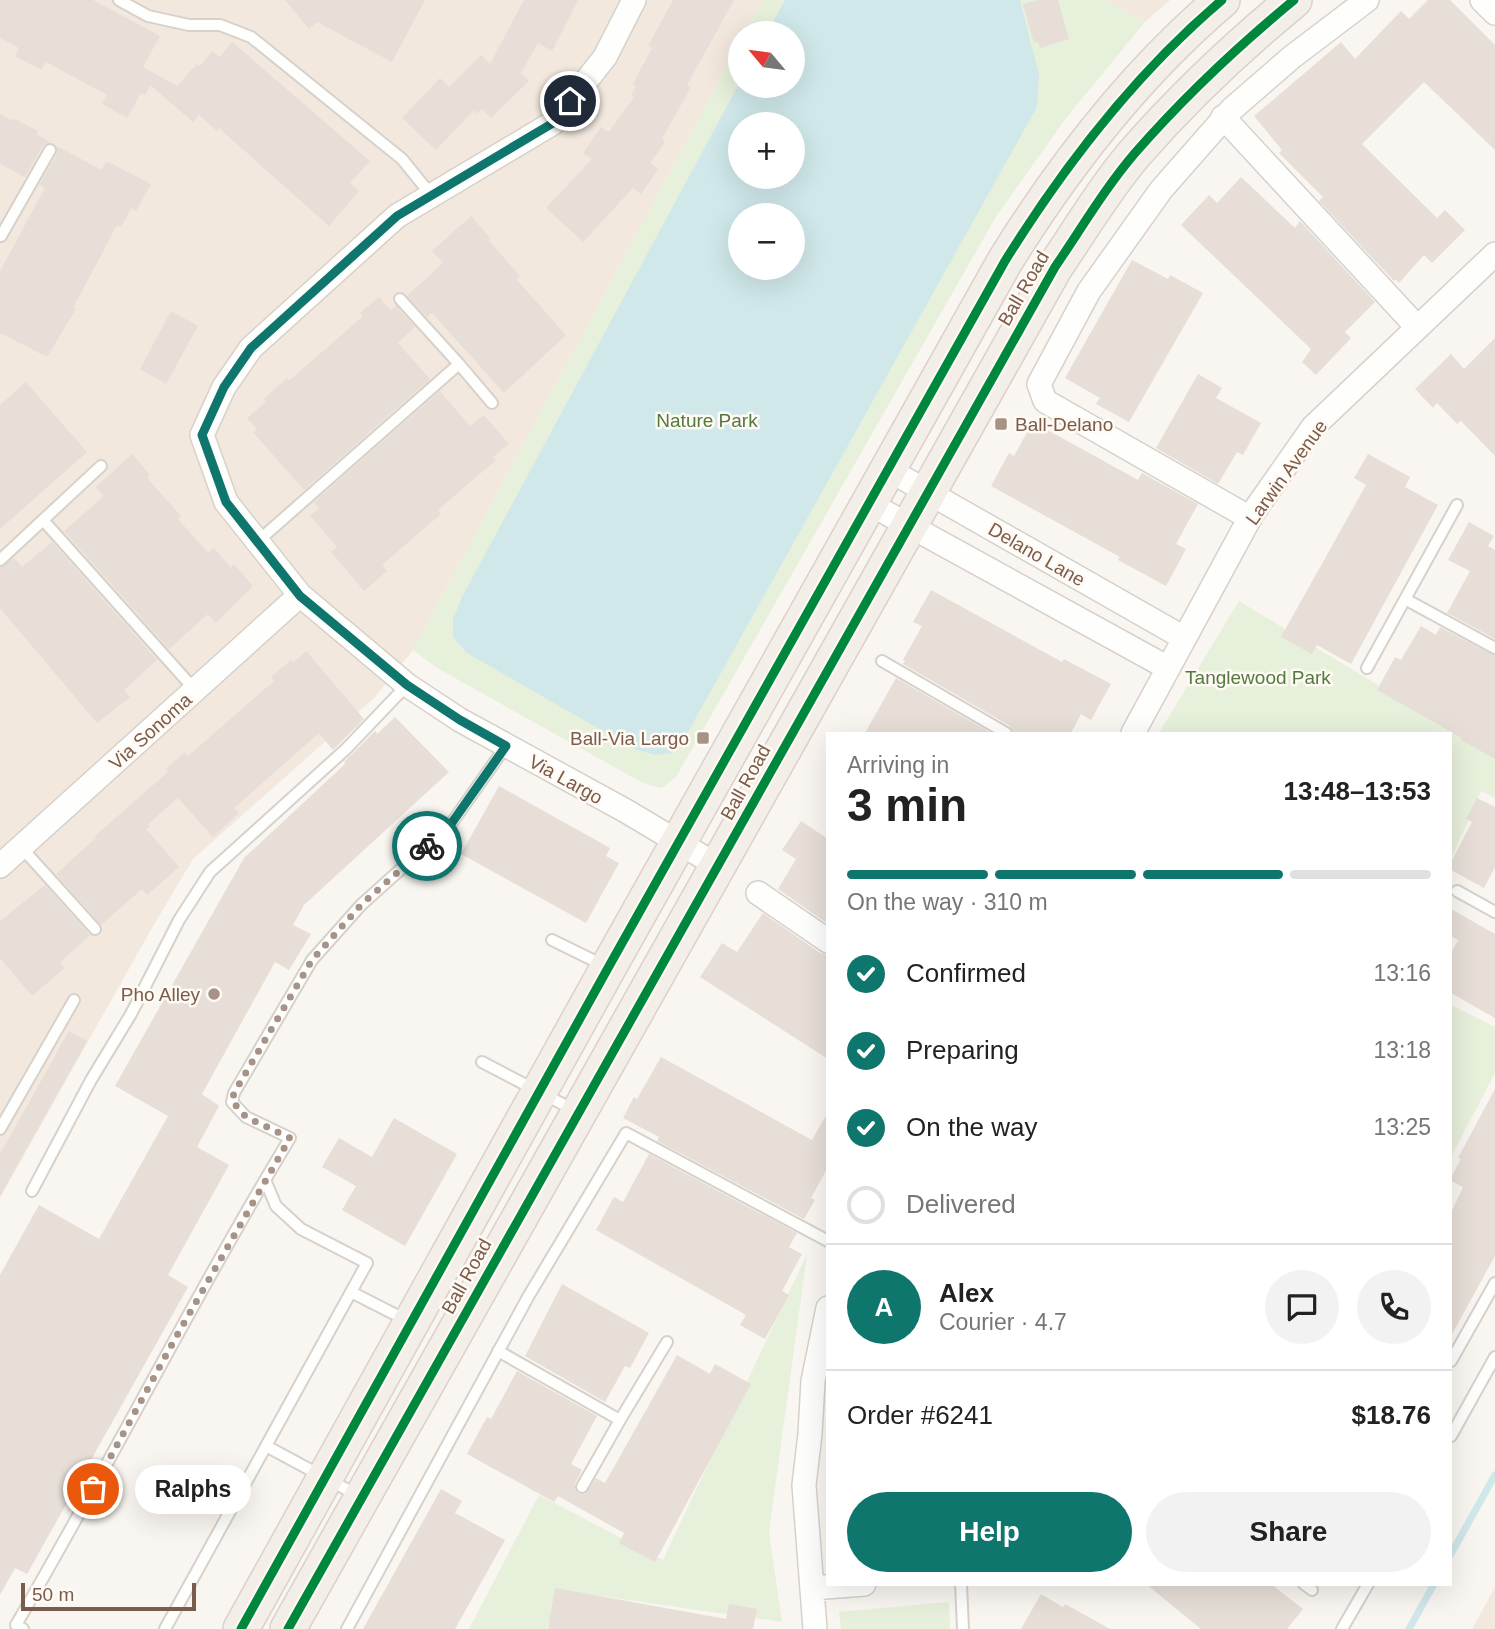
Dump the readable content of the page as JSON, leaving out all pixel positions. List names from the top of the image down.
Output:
{
  "streets": {
    "main road": ["Ball Road"],
    "street": [
      "Larwin Avenue",
      "Delano Lane",
      "Via Sonoma",
      "Via Largo"
    ]
  },
  "crossings": [
    ["Ball Road", "Delano Lane"],
    ["Ball Road", "Via Largo"],
    ["Larwin Avenue", "Delano Lane"],
    ["Via Sonoma", "Via Largo"]
  ],
  "parks": ["Nature Park", "Tanglewood Park"],
  "places": {
    "transit": ["Ball-Delano", "Ball-Via Largo"],
    "other": ["Pho Alley", "Ralphs"]
  },
  "scale_bar": "50 m",
  "north": "top left",
  "page": {
    "map_buttons": ["+", "−"],
    "heading": ["3 min", "Arriving in", "13:48–13:53"],
    "panel": [
      "Alex",
      "Courier · 4.7",
      "Order #6241",
      "$18.76"
    ],
    "bar": "On the way · 310 m",
    "list": [
      ["Confirmed", "13:16"],
      ["Preparing", "13:18"],
      ["On the way", "13:25"],
      "Delivered"
    ],
    "round": "A",
    "bubble": "Ralphs",
    "buttons": ["Help", "Share"],
    "scale": "50 m"
  }
}
